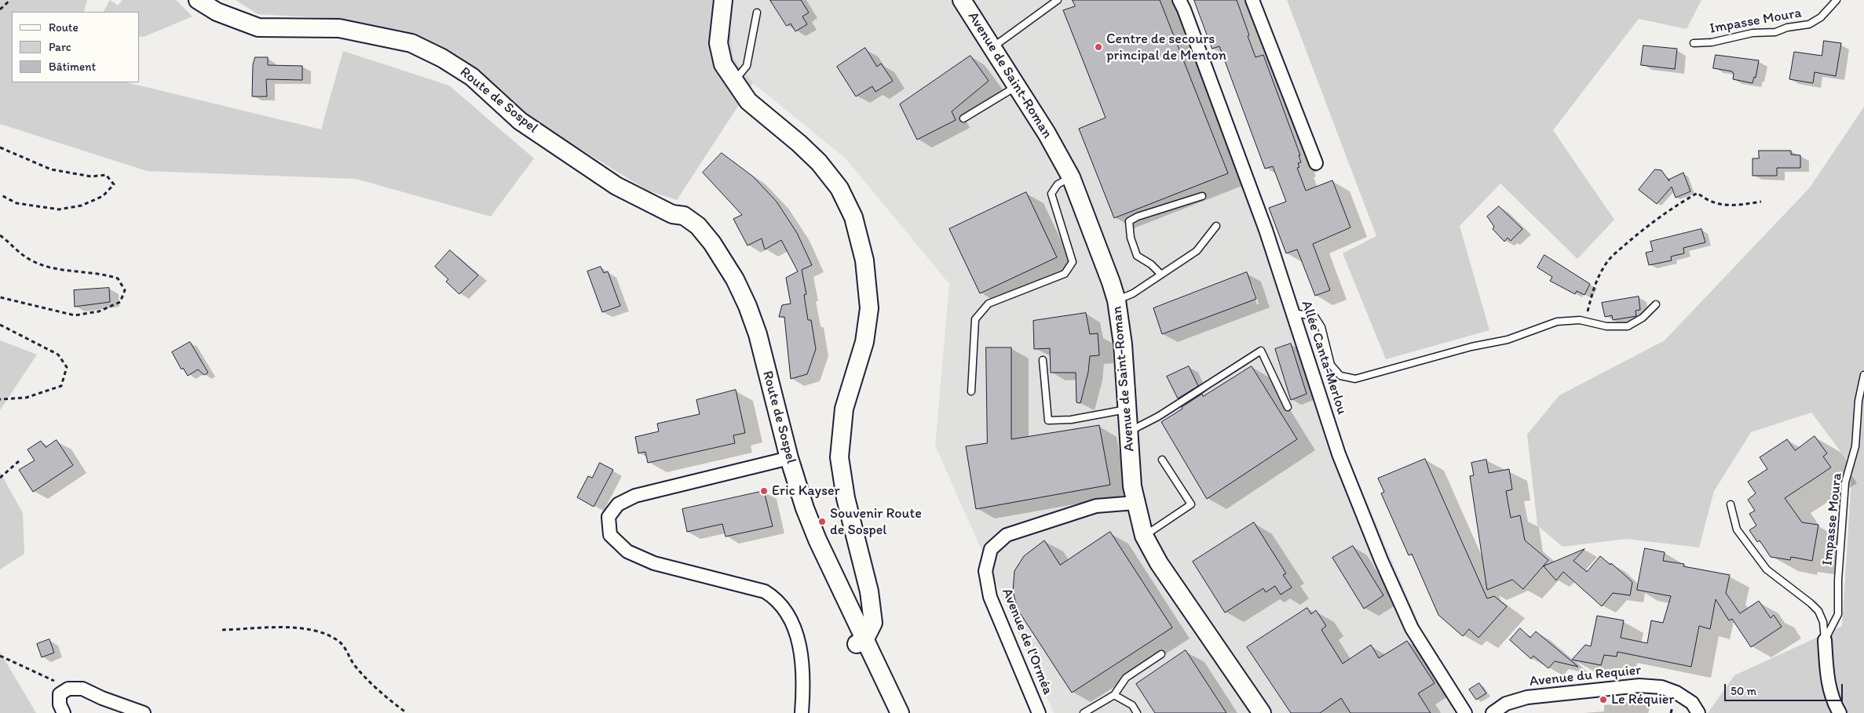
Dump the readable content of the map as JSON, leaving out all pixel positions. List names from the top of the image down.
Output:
{
  "streets": {
    "street": [
      "Avenue de Saint-Roman",
      "Route de Sospel",
      "Allée Canta-Merlou",
      "Avenue de l'Orméa",
      "Avenue du Requier"
    ],
    "lane": ["Impasse Moura"]
  },
  "crossings": [
    ["Avenue de Saint-Roman", "Avenue de l'Orméa"]
  ],
  "places": [
    "Centre de secours principal de Menton",
    "Eric Kayser",
    "Souvenir Route de Sospel",
    "Le Réquier"
  ],
  "legend": ["Route", "Parc", "Bâtiment"],
  "scale_bar": "50 m"
}
